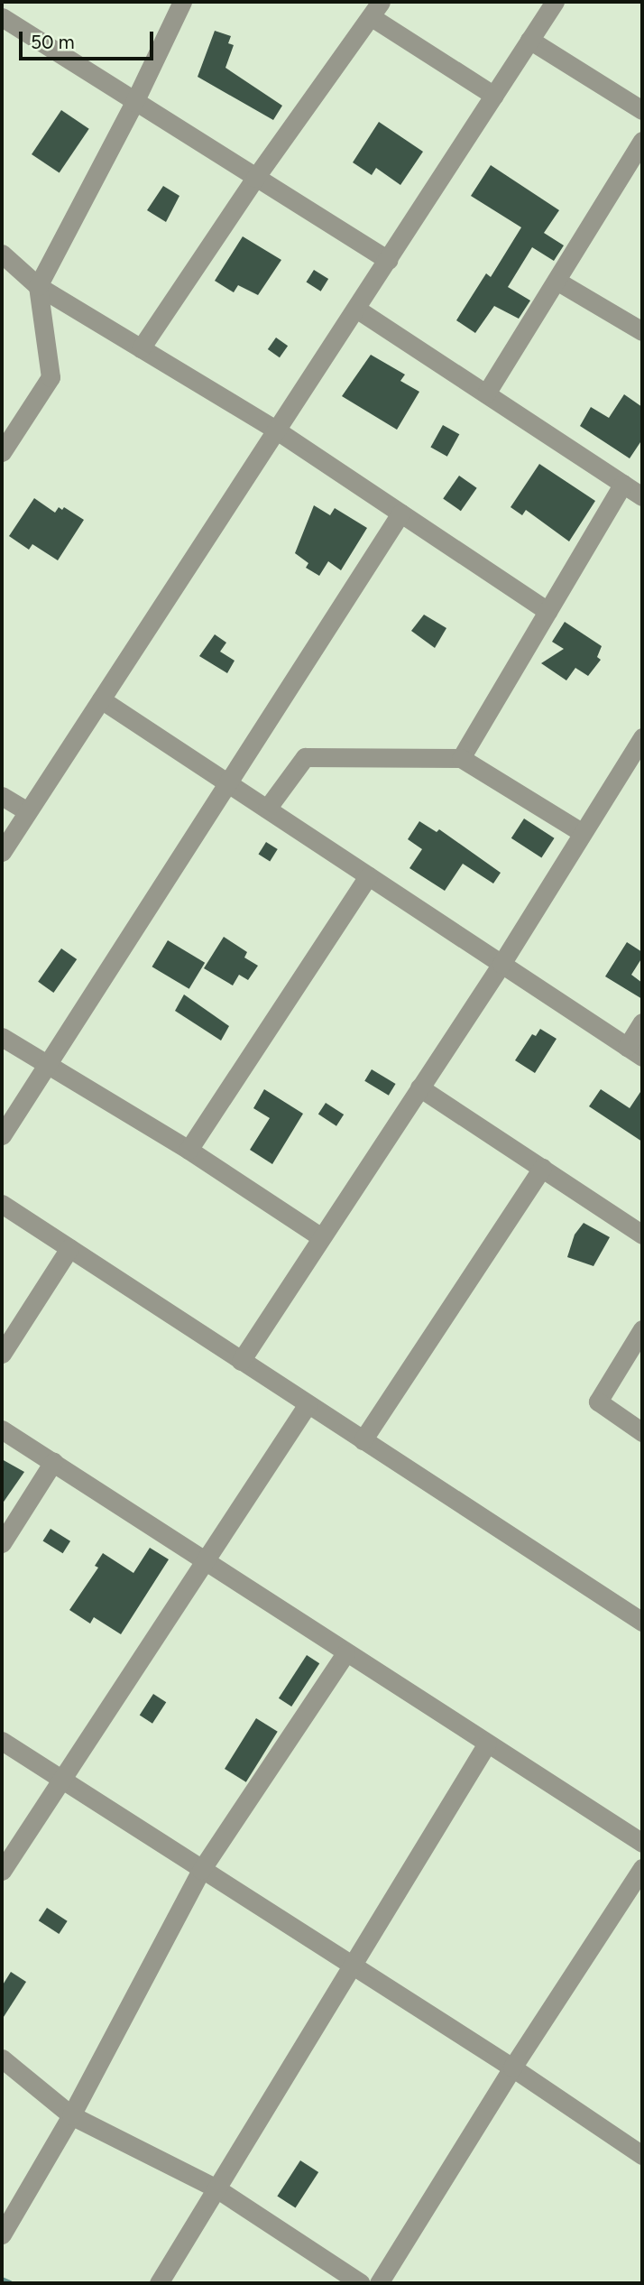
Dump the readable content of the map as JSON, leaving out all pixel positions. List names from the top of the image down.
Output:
{
  "scale_bar": "50 m"
}
